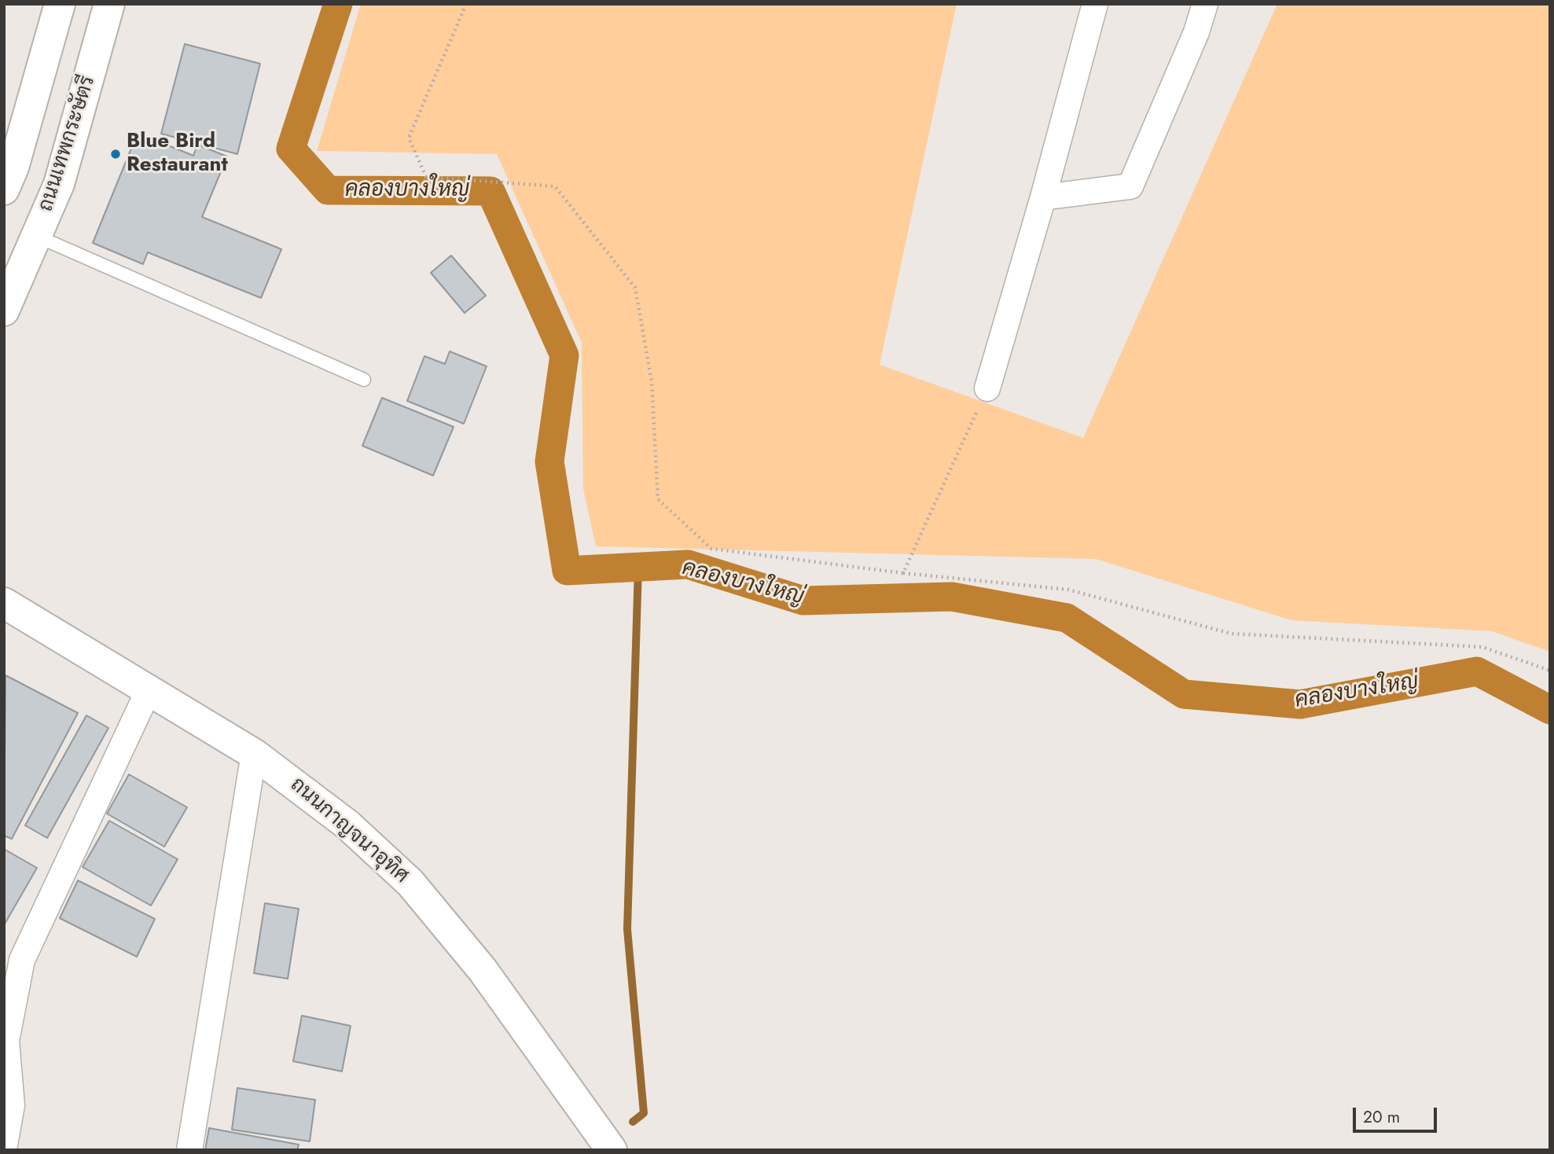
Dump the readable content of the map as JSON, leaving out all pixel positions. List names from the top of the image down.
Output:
{
  "streets": {
    "street": ["ถนนเทพกระษัตรี", "ถนนกาญจนาอุทิศ"]
  },
  "water": ["คลองบางใหญ่"],
  "places": ["Blue Bird Restaurant"],
  "scale_bar": "20 m"
}
